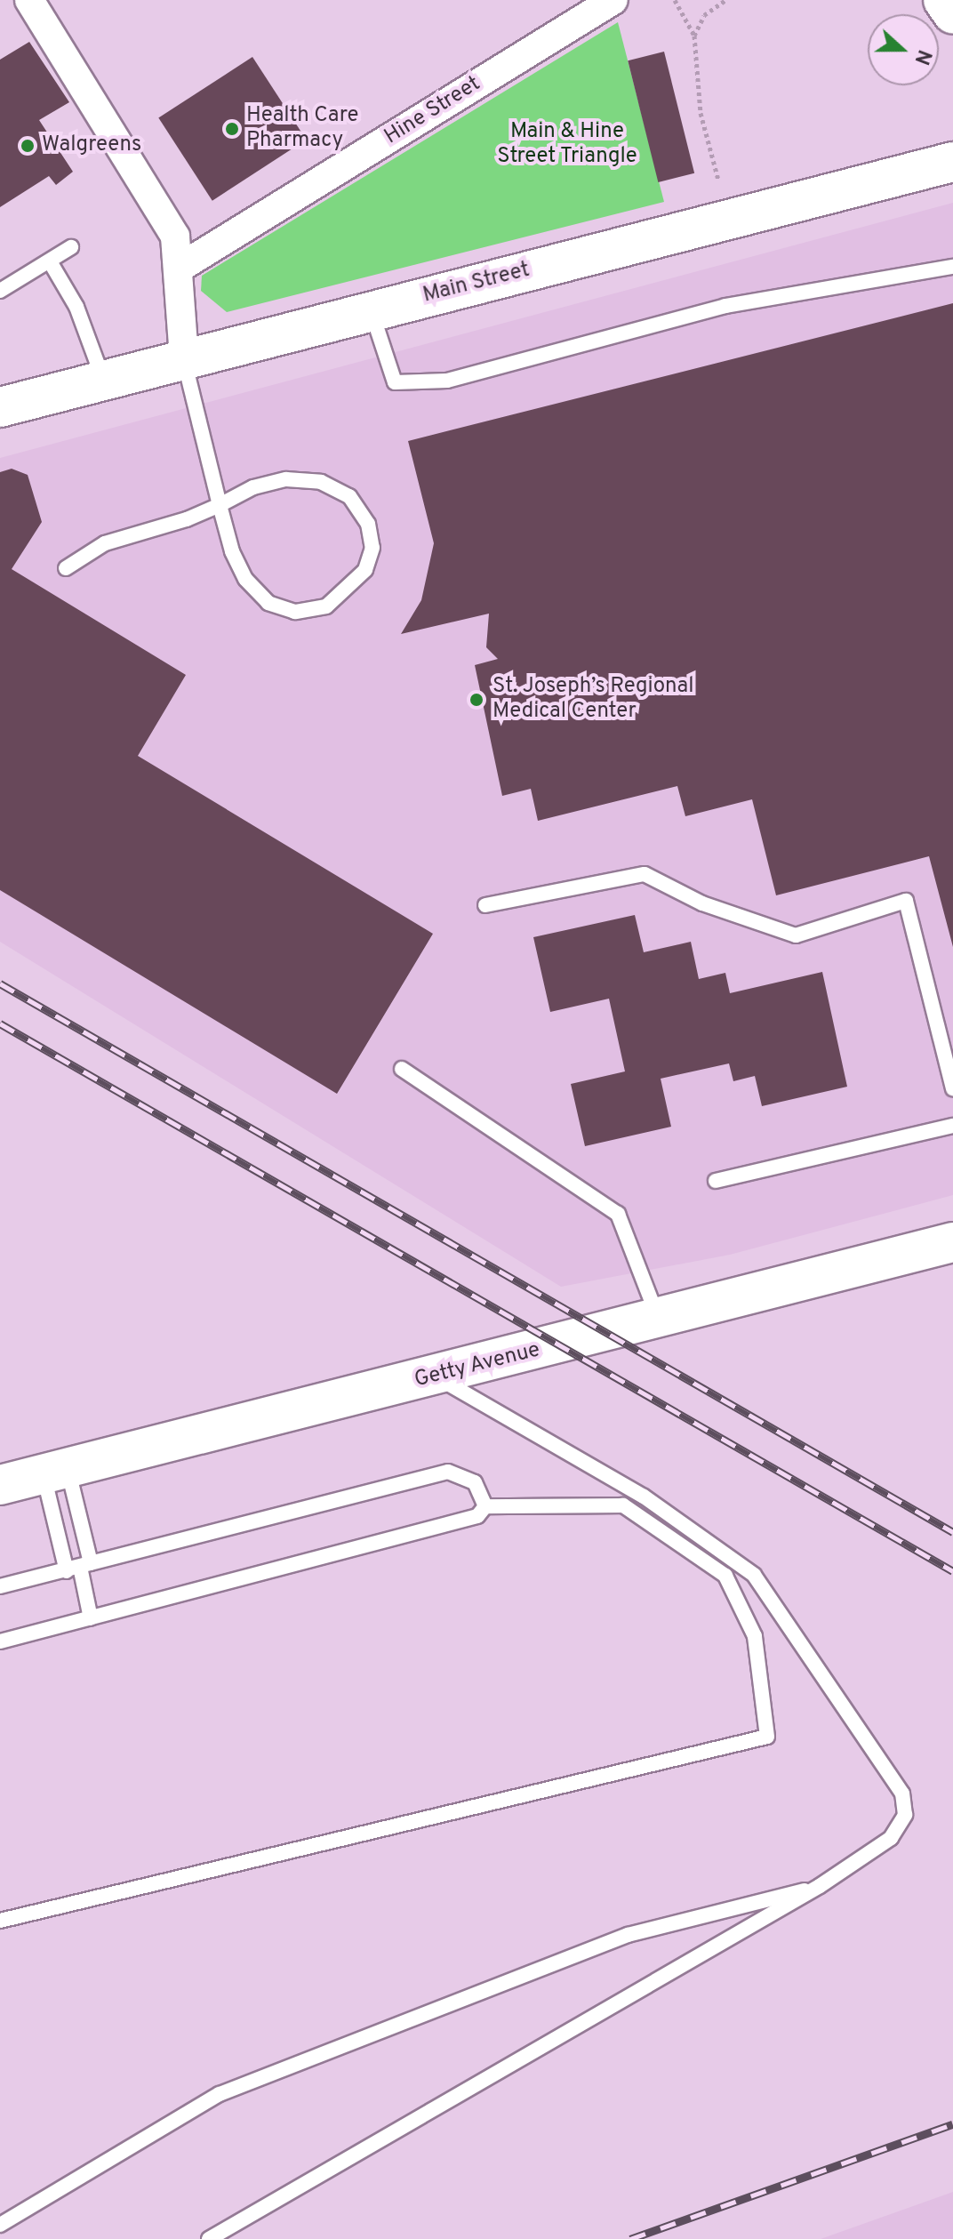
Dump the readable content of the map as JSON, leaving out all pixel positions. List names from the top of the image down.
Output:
{
  "streets": {
    "main road": ["Main Street", "Getty Avenue"],
    "street": ["Hine Street"]
  },
  "parks": ["Main & Hine Street Triangle"],
  "places": ["Health Care Pharmacy", "Walgreens", "St. Joseph’s Regional Medical Center"],
  "north": "right"
}
